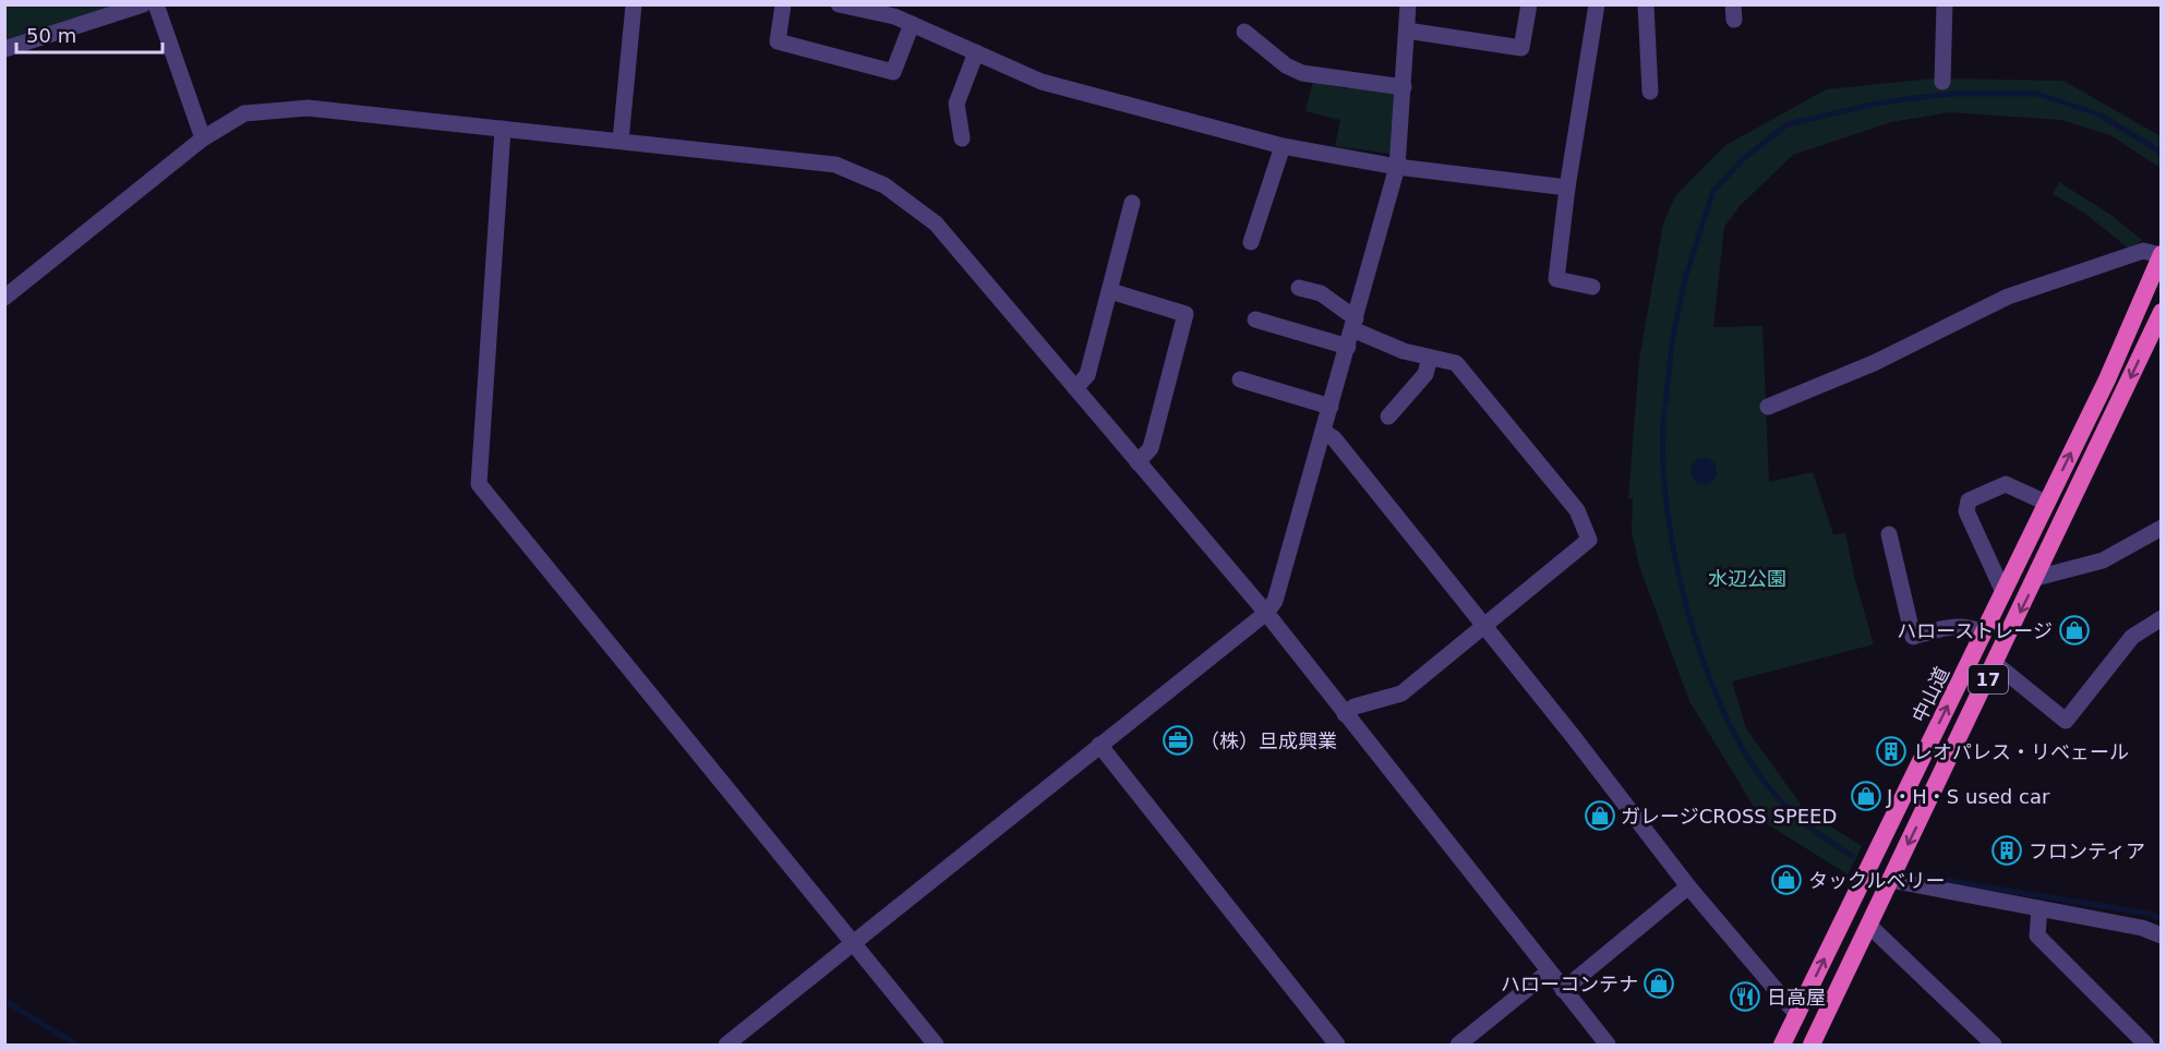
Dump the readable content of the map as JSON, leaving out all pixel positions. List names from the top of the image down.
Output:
{
  "streets": {
    "highway": ["17", "中山道"]
  },
  "parks": ["水辺公園"],
  "places": {
    "shop": [
      "ハローストレージ",
      "J・H・S used car",
      "ガレージCROSS SPEED",
      "タックルベリー",
      "ハローコンテナ"
    ],
    "office": ["（株）旦成興業"],
    "building": ["レオパレス・リベェール", "フロンティア"],
    "restaurant": ["日高屋"]
  },
  "scale_bar": "50 m"
}
